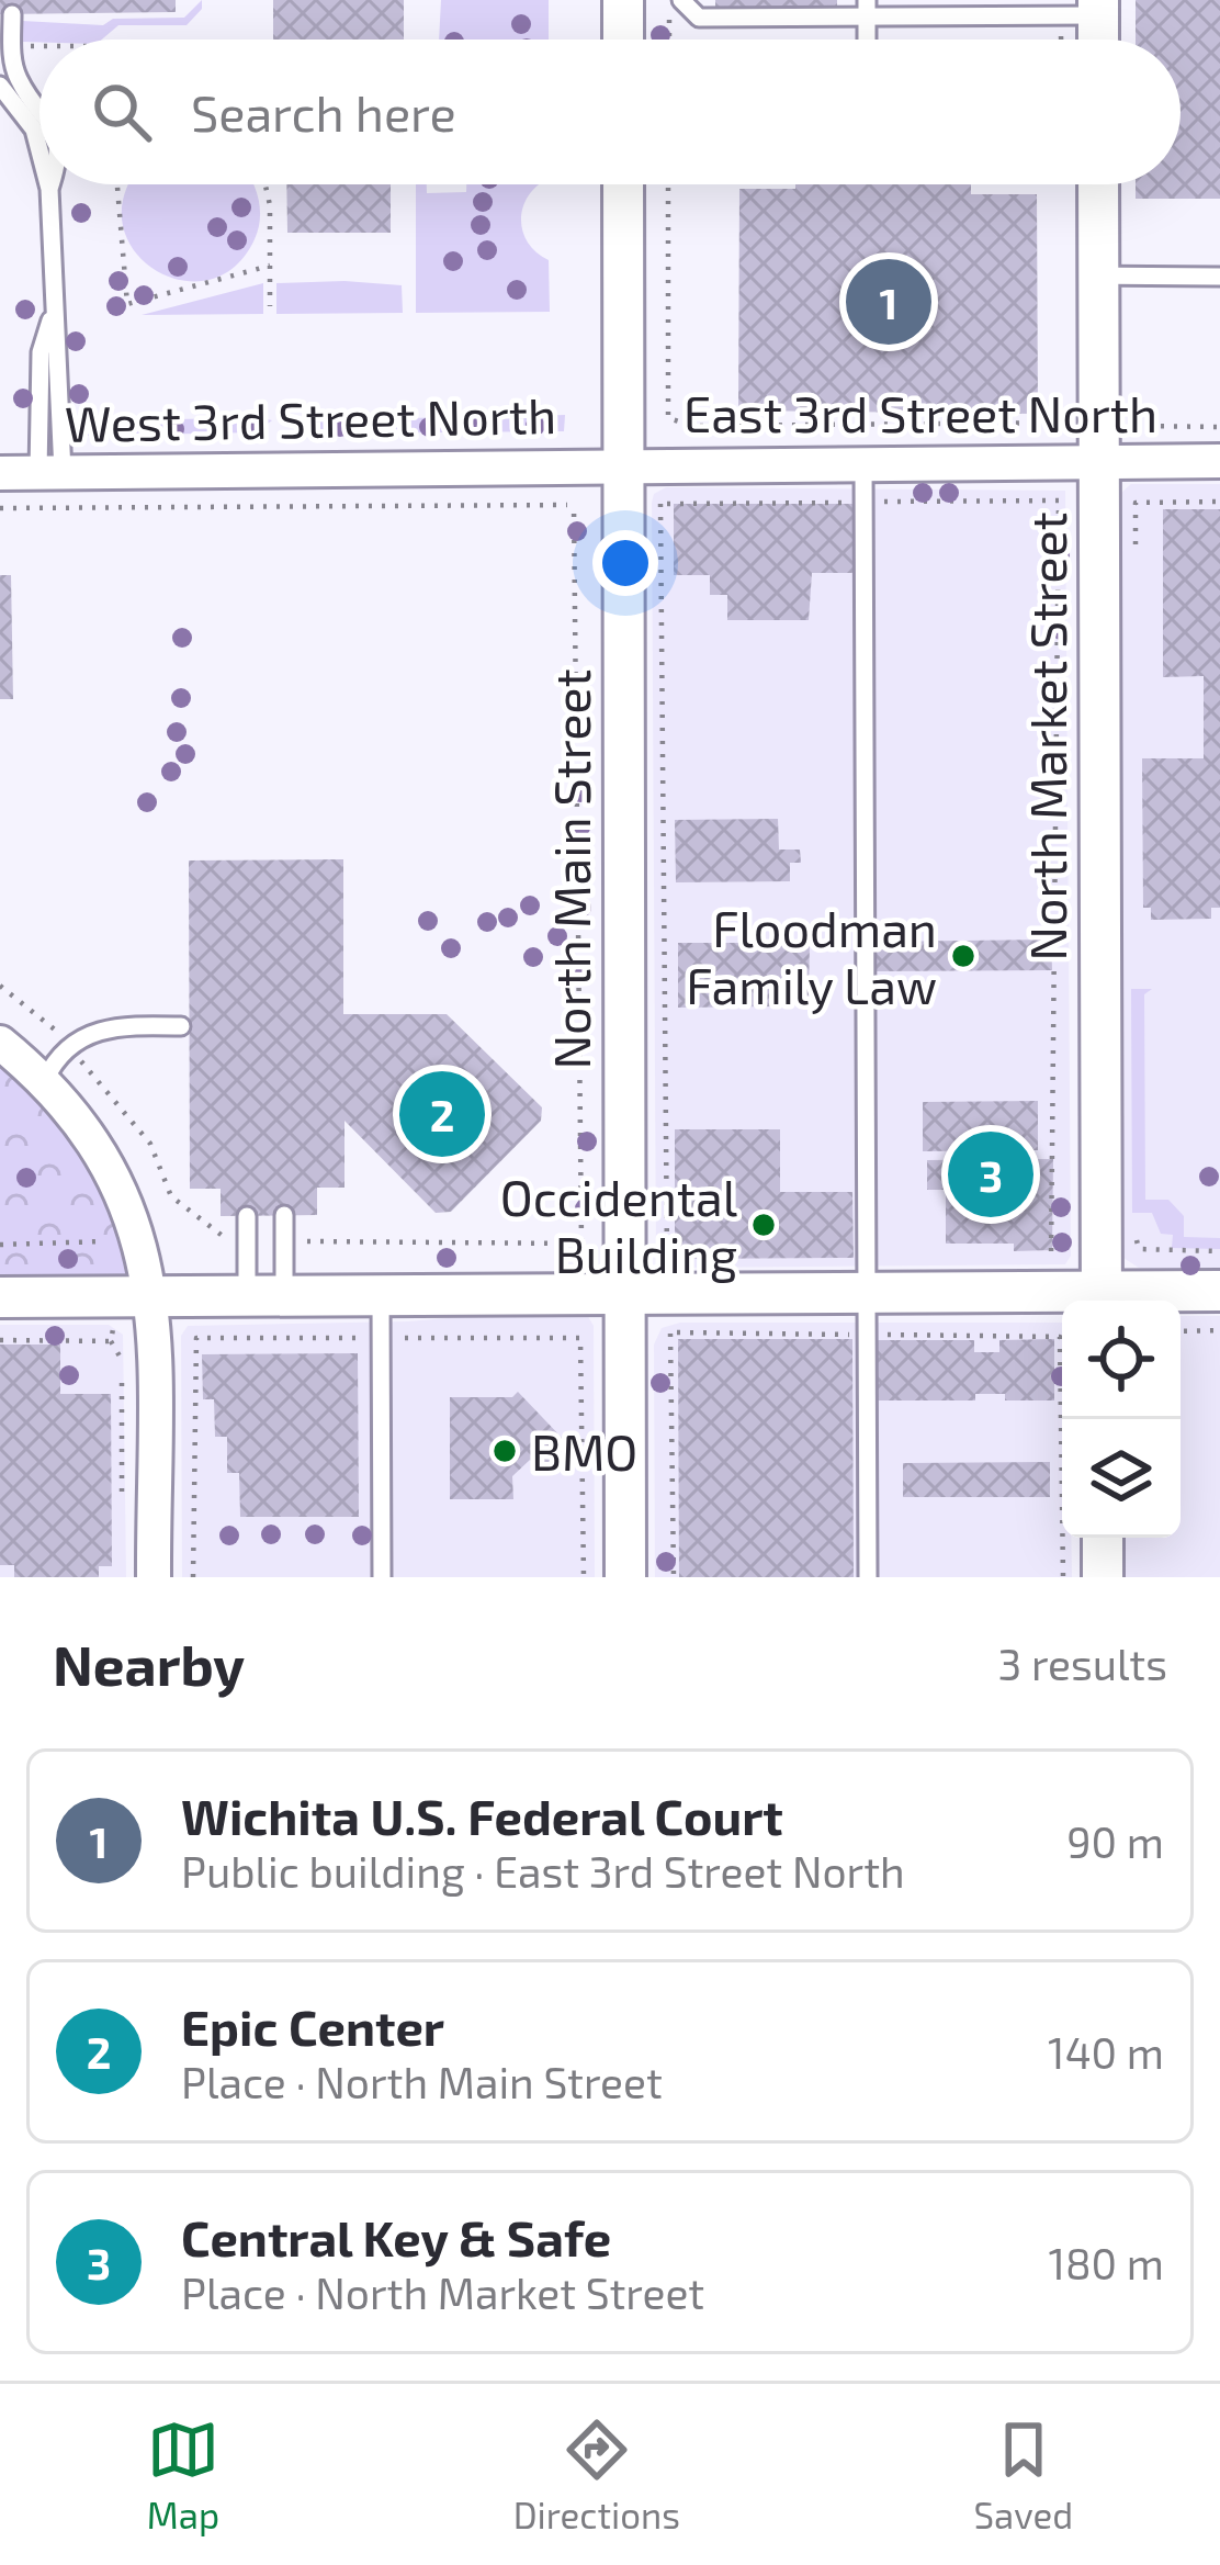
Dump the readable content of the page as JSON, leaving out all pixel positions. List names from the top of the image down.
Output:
{
  "streets": {
    "street": [
      "East 3rd Street North",
      "West 3rd Street North",
      "North Market Street",
      "North Main Street"
    ]
  },
  "crossings": [
    ["East 3rd Street North", "West 3rd Street North"],
    ["East 3rd Street North", "North Market Street"],
    ["East 3rd Street North", "North Main Street"],
    ["West 3rd Street North", "North Main Street"]
  ],
  "places": ["Floodman Family Law", "Occidental Building", "BMO"],
  "page": {
    "search": "Search here",
    "pins": ["1", "2", "3"],
    "heading": ["Nearby", "3 results"],
    "list": [
      {
        "mark": "1",
        "name": "Wichita U.S. Federal Court",
        "note": "Public building · East 3rd Street North",
        "value": "90 m"
      },
      {
        "mark": "2",
        "name": "Epic Center",
        "note": "Place · North Main Street",
        "value": "140 m"
      },
      {
        "mark": "3",
        "name": "Central Key & Safe",
        "note": "Place · North Market Street",
        "value": "180 m"
      }
    ],
    "nav": ["Map", "Directions", "Saved"]
  }
}
